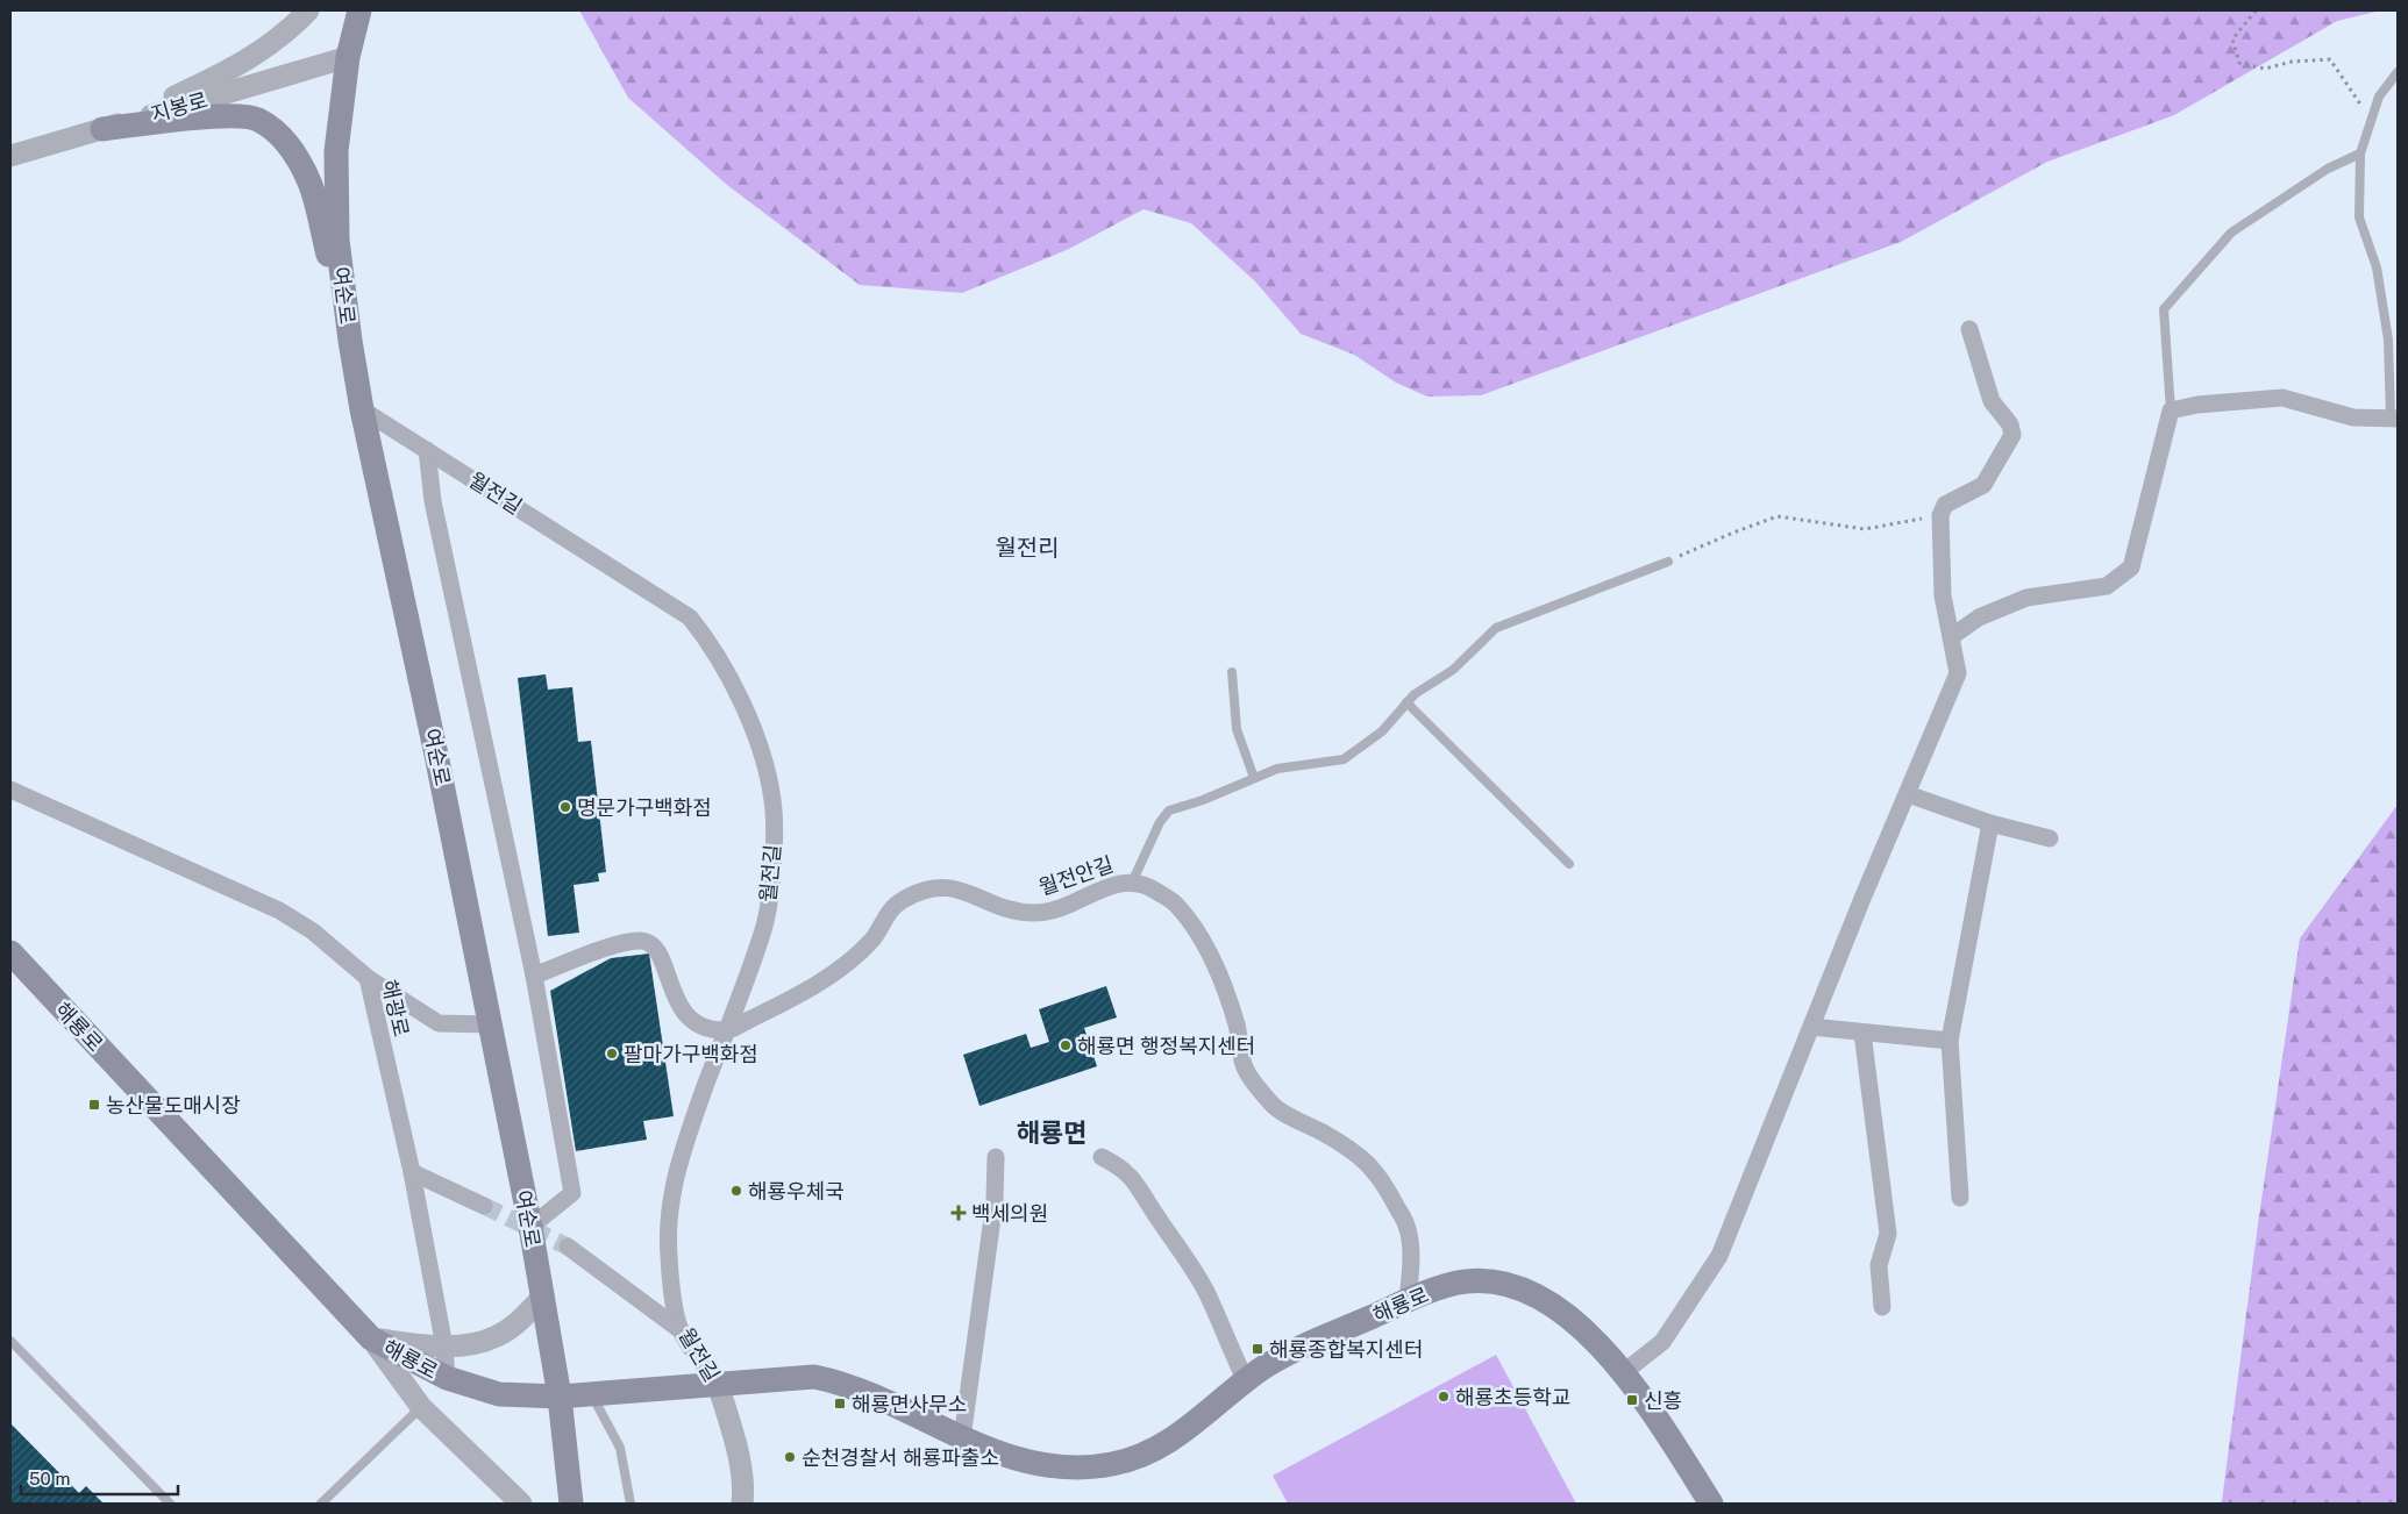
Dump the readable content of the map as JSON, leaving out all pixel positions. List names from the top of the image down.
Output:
{
  "streets": {
    "main road": ["여순로", "해룡로"],
    "street": [
      "지봉로",
      "월전길",
      "월전안길",
      "해광로"
    ]
  },
  "crossings": [
    ["지봉로", "여순로"],
    ["여순로", "월전길"],
    ["여순로", "해룡로"],
    ["월전길", "월전안길"],
    ["월전길", "해룡로"],
    ["월전안길", "해룡로"],
    ["해광로", "해룡로"]
  ],
  "districts": ["월전리", "해룡면"],
  "places": {
    "other": [
      "명문가구백화점",
      "해룡면 행정복지센터",
      "팔마가구백화점",
      "해룡우체국",
      "해룡초등학교",
      "순천경찰서 해룡파출소"
    ],
    "transit": [
      "농산물도매시장",
      "해룡종합복지센터",
      "신흥",
      "해룡면사무소"
    ],
    "health": ["백세의원"]
  },
  "scale_bar": "50 m"
}
